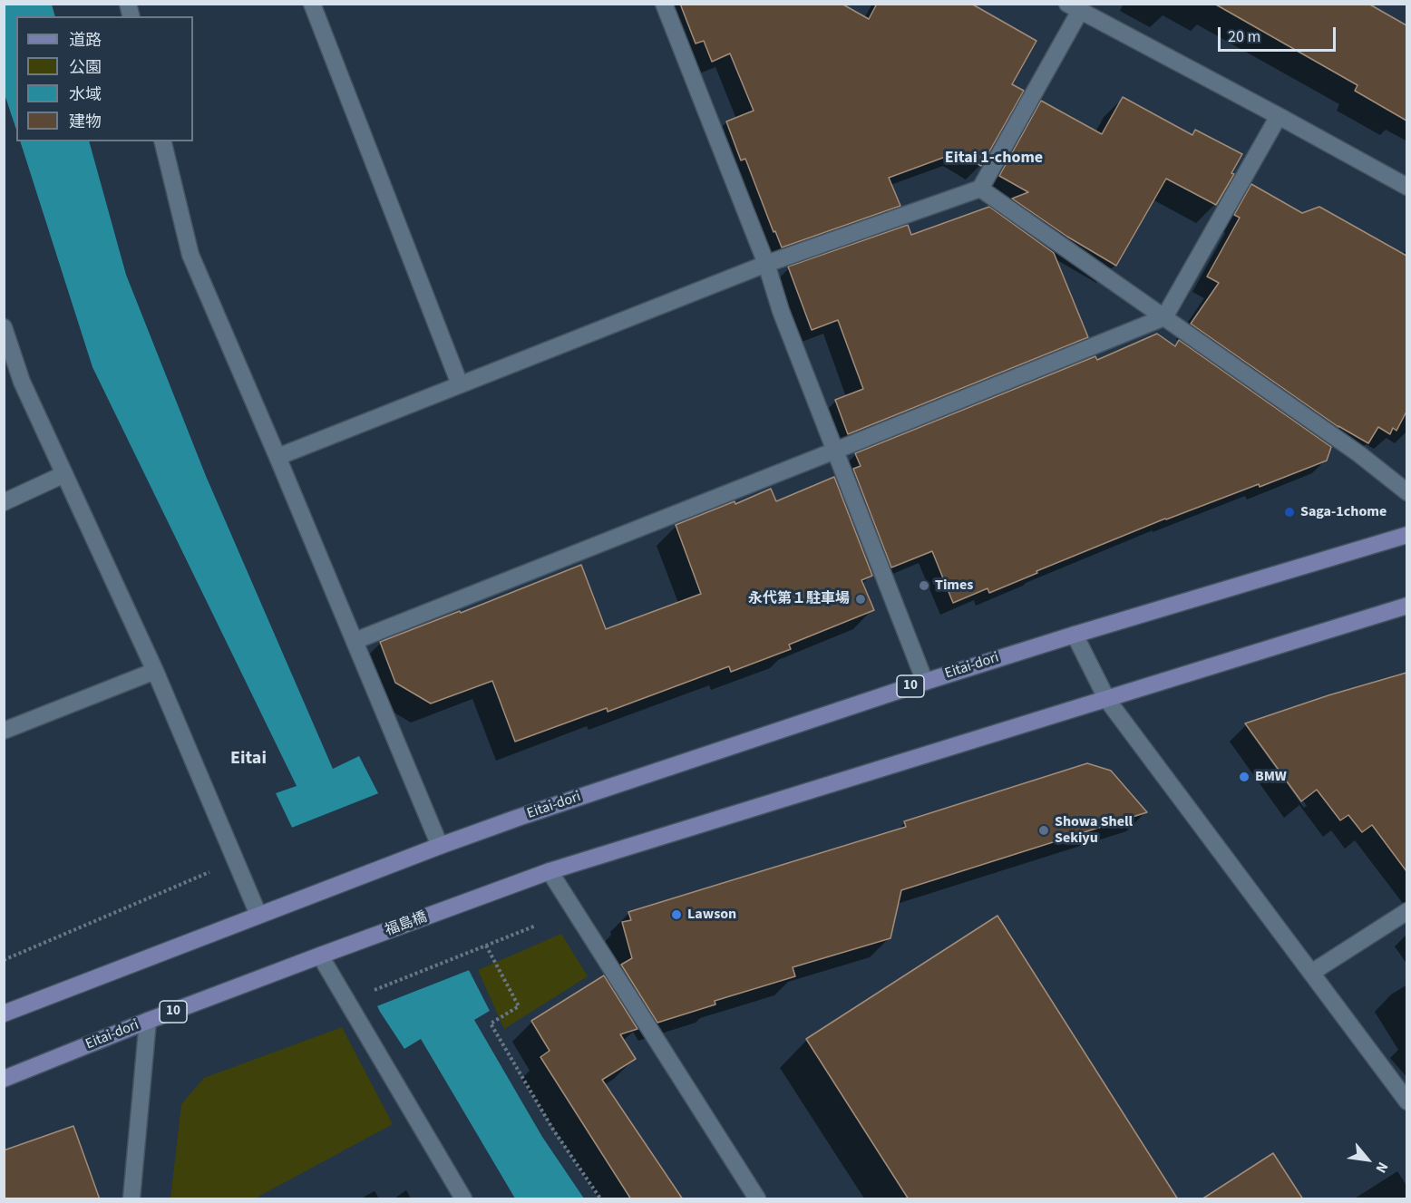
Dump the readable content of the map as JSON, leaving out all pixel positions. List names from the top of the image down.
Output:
{
  "streets": {
    "main road": ["Eitai-dori", "10", "福島橋"]
  },
  "crossings": [
    ["Eitai-dori", "10"],
    ["Eitai-dori", "福島橋"],
    ["10", "福島橋"]
  ],
  "districts": ["Eitai 1-chome", "Eitai"],
  "places": [
    "Saga-1chome",
    "Times",
    "永代第１駐車場",
    "BMW",
    "Showa Shell Sekiyu",
    "Lawson"
  ],
  "legend": [
    "道路",
    "公園",
    "水域",
    "建物"
  ],
  "scale_bar": "20 m",
  "north": "bottom right"
}
